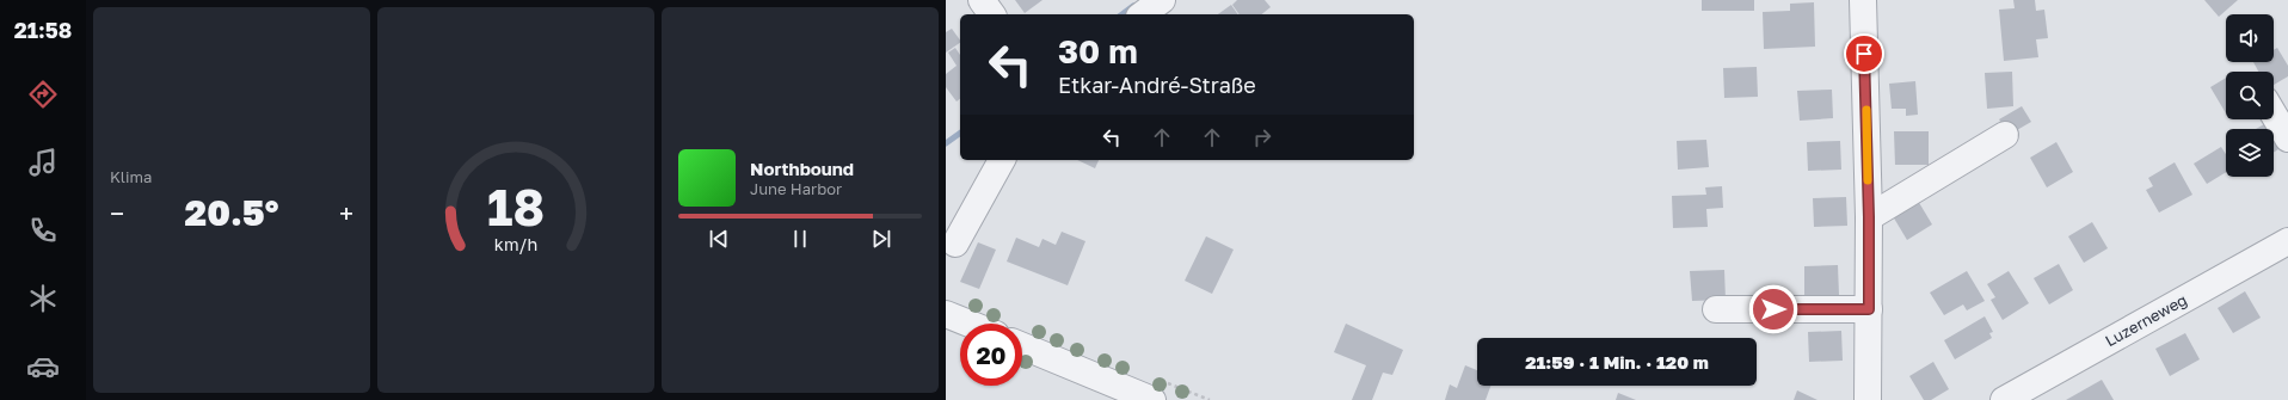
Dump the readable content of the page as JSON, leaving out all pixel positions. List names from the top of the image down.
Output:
{
  "streets": {
    "street": ["Luzerneweg"]
  },
  "page": {
    "tabs": "21:58",
    "tile": "Klima",
    "turn": ["30 m", "Etkar-André-Straße"],
    "song": ["Northbound", "June Harbor"],
    "heat": ["−", "20.5°", "+"],
    "limit": "20",
    "trip": "21:59 · 1 Min. · 120 m",
    "gauge": ["18", "km/h"]
  }
}
